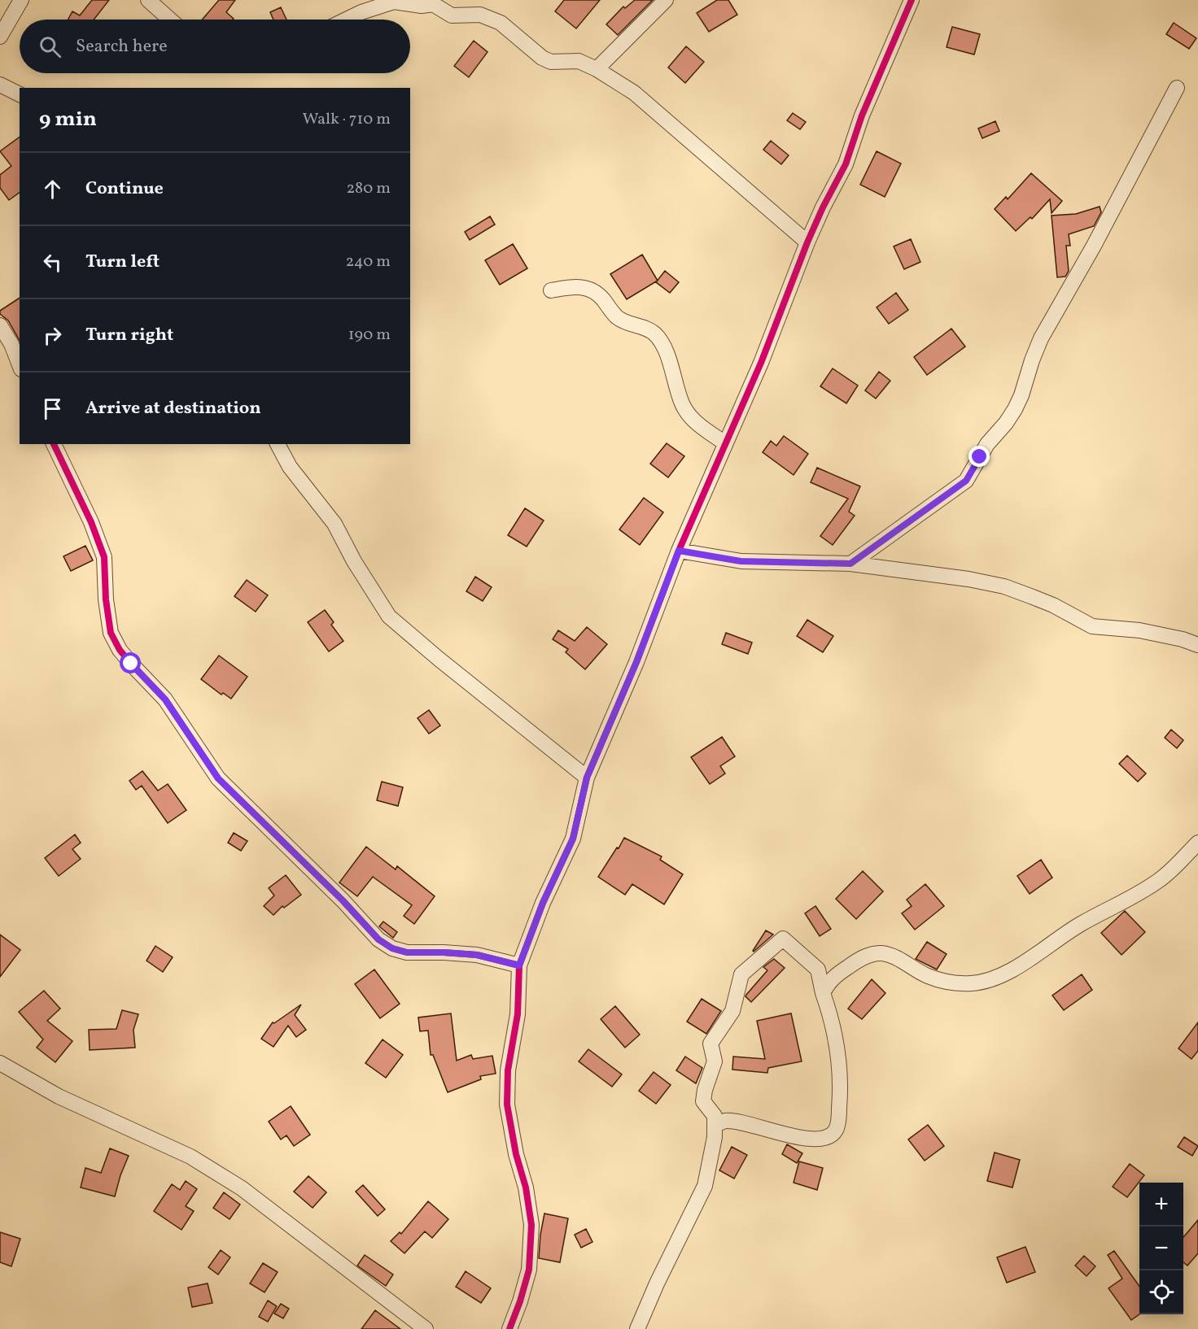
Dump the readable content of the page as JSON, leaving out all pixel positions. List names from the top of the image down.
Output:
{
  "page": {
    "search": "Search here",
    "heading": ["9 min", "Walk · 710 m"],
    "list": [
      ["Continue", "280 m"],
      ["Turn left", "240 m"],
      ["Turn right", "190 m"],
      "Arrive at destination"
    ],
    "map_buttons": ["+", "−"]
  }
}
